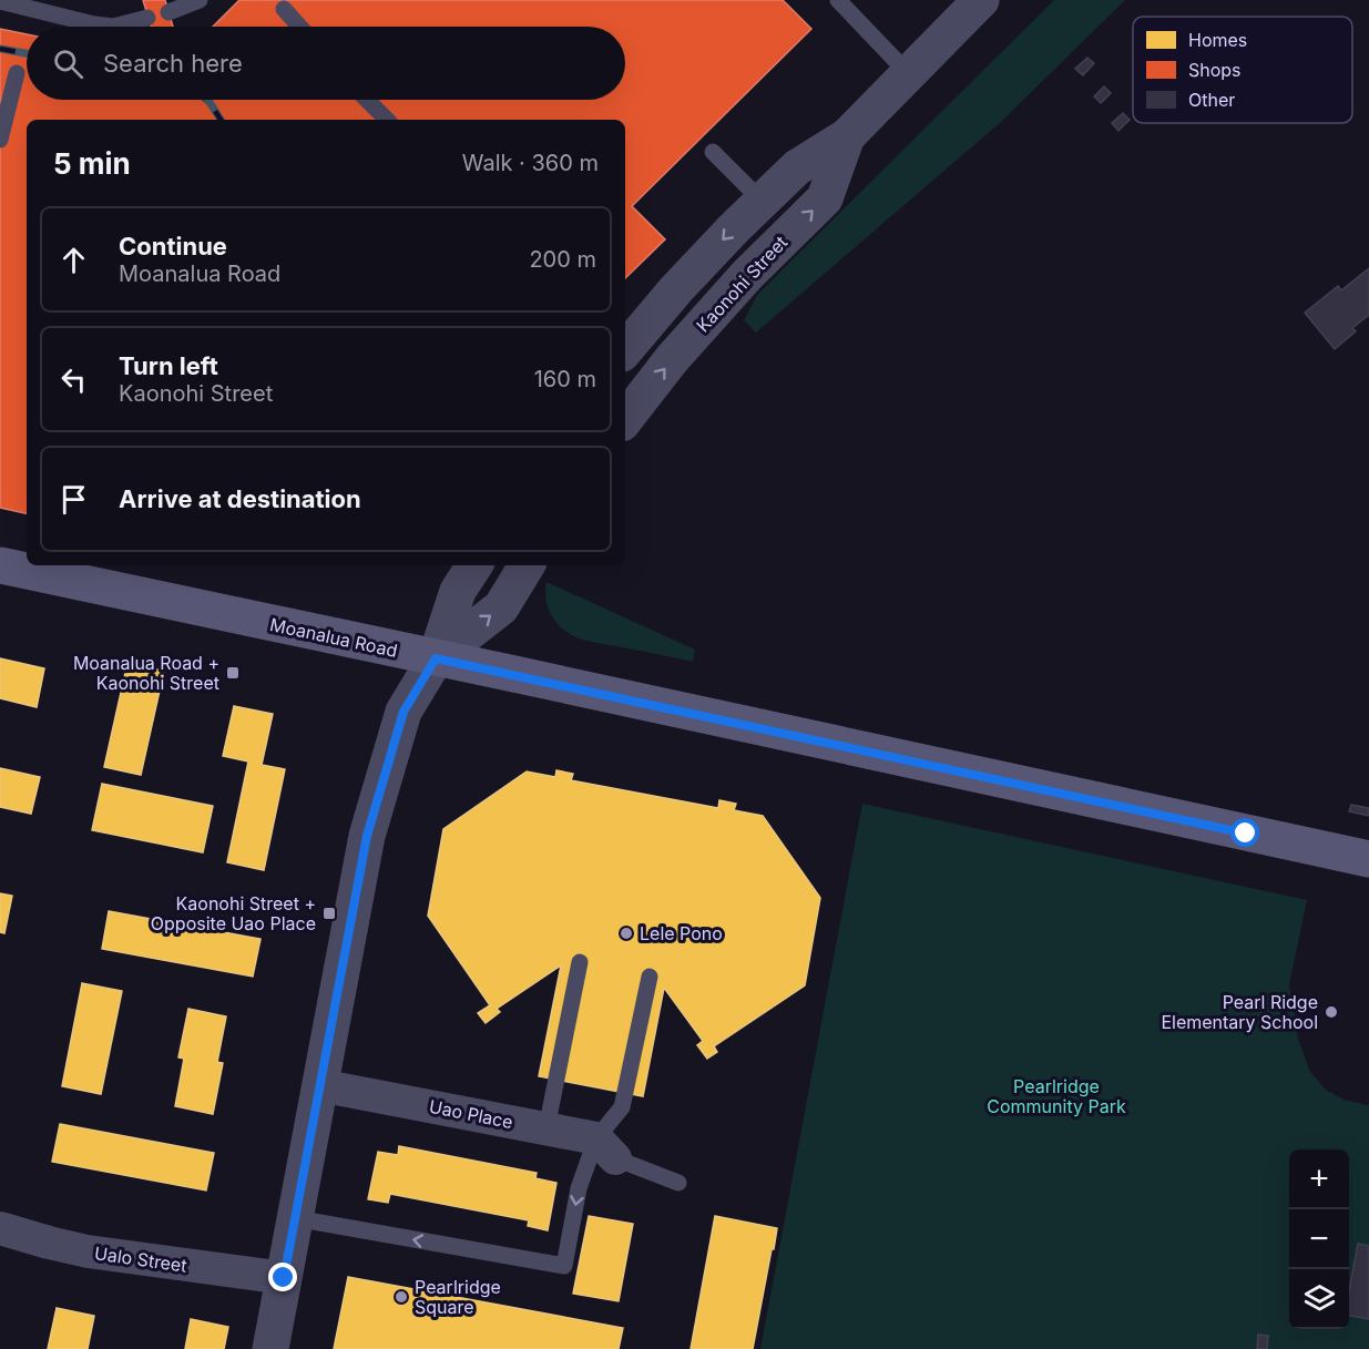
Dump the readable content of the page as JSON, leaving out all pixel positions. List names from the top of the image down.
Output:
{
  "streets": {
    "main road": ["Moanalua Road"],
    "street": ["Kaonohi Street", "Uao Place", "Ualo Street"]
  },
  "parks": ["Pearlridge Community Park"],
  "places": {
    "transit": ["Moanalua Road + Kaonohi Street", "Kaonohi Street + Opposite Uao Place"],
    "other": ["Lele Pono", "Pearl Ridge Elementary School", "Pearlridge Square"]
  },
  "legend": ["Homes", "Shops", "Other"],
  "page": {
    "search": "Search here",
    "heading": ["5 min", "Walk · 360 m"],
    "list": [
      ["Continue", "Moanalua Road", "200 m"],
      ["Turn left", "Kaonohi Street", "160 m"],
      "Arrive at destination"
    ],
    "map_buttons": ["+", "−"]
  }
}
